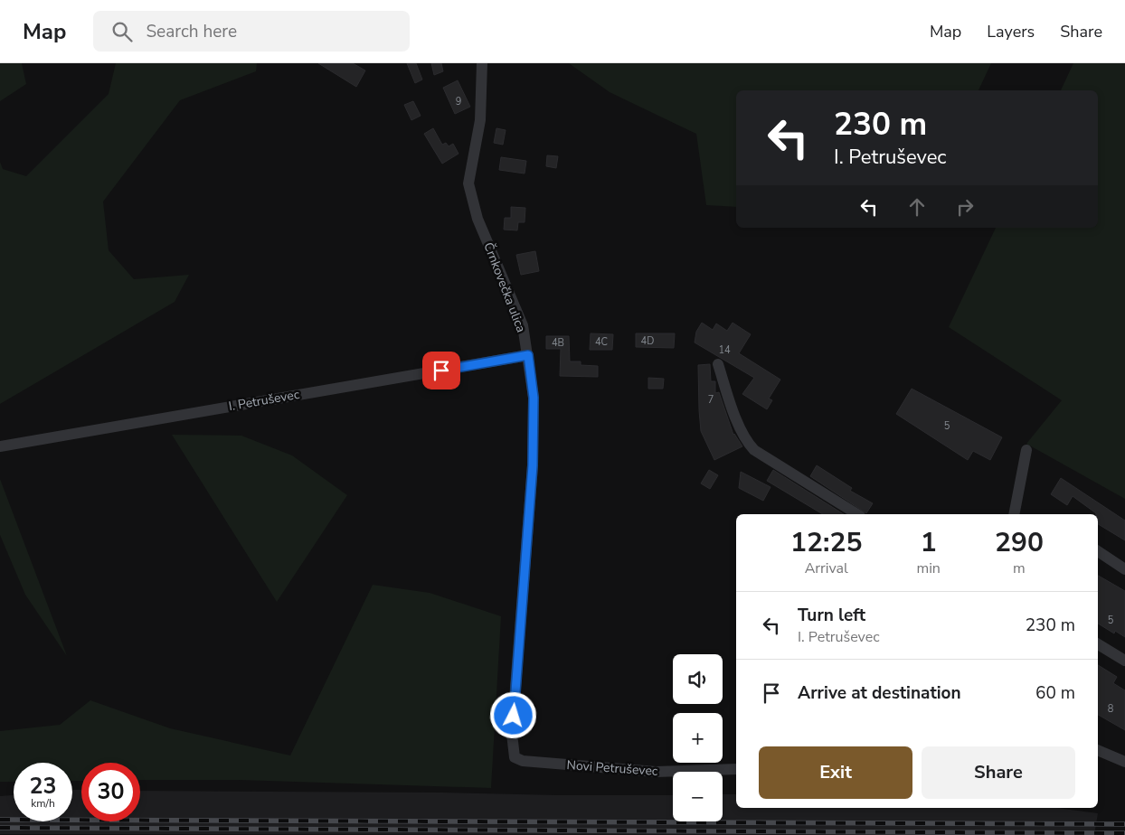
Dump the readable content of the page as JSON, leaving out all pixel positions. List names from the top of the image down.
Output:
{
  "streets": {
    "street": ["Črnkovečka ulica", "I. Petruševec", "Novi Petruševec"]
  },
  "crossings": [
    ["Črnkovečka ulica", "I. Petruševec"],
    ["Črnkovečka ulica", "Novi Petruševec"]
  ],
  "house_numbers": [
    "9",
    "4D",
    "4C",
    "4B",
    "14",
    "7",
    "5",
    "5",
    "8"
  ],
  "page": {
    "header": "Map",
    "search": "Search here",
    "nav": ["Map", "Layers", "Share"],
    "turn": ["230 m", "I. Petruševec"],
    "eta": [
      "12:25",
      "Arrival",
      "1",
      "min",
      "290",
      "m"
    ],
    "list": [
      {
        "name": "Turn left",
        "note": "I. Petruševec",
        "value": "230 m"
      },
      {
        "name": "Arrive at destination",
        "value": "60 m"
      }
    ],
    "map_buttons": ["+", "−"],
    "buttons": ["Exit", "Share"],
    "speed": "23 km/h",
    "limit": "30"
  }
}
